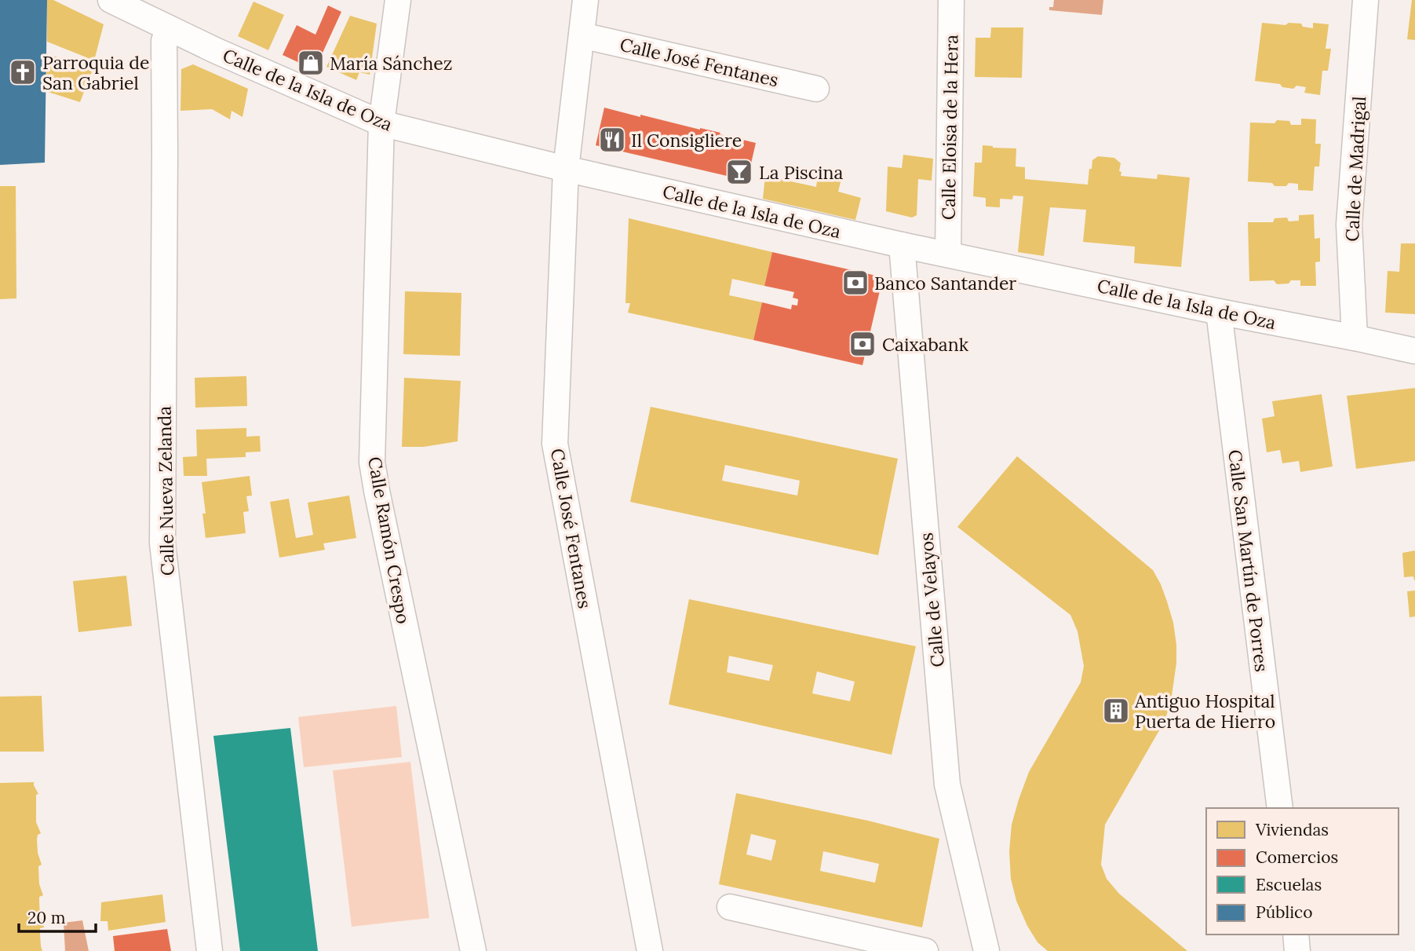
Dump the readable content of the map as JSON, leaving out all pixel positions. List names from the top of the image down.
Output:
{
  "streets": {
    "street": [
      "Calle José Fentanes",
      "Calle de la Isla de Oza",
      "Calle Eloisa de la Hera",
      "Calle de Madrigal",
      "Calle Nueva Zelanda",
      "Calle Ramón Crespo",
      "Calle San Martín de Porres",
      "Calle de Velayos"
    ]
  },
  "crossings": [
    ["Calle José Fentanes", "Calle de la Isla de Oza"],
    ["Calle de la Isla de Oza", "Calle Eloisa de la Hera"],
    ["Calle de la Isla de Oza", "Calle de Madrigal"],
    ["Calle de la Isla de Oza", "Calle Nueva Zelanda"],
    ["Calle de la Isla de Oza", "Calle Ramón Crespo"],
    ["Calle de la Isla de Oza", "Calle San Martín de Porres"],
    ["Calle de la Isla de Oza", "Calle de Velayos"]
  ],
  "places": {
    "shop": ["María Sánchez"],
    "church": ["Parroquia de San Gabriel"],
    "restaurant": ["Il Consigliere"],
    "bar": ["La Piscina"],
    "bank": ["Banco Santander", "Caixabank"],
    "building": ["Antiguo Hospital Puerta de Hierro"]
  },
  "legend": [
    "Viviendas",
    "Comercios",
    "Escuelas",
    "Público"
  ],
  "scale_bar": "20 m"
}
